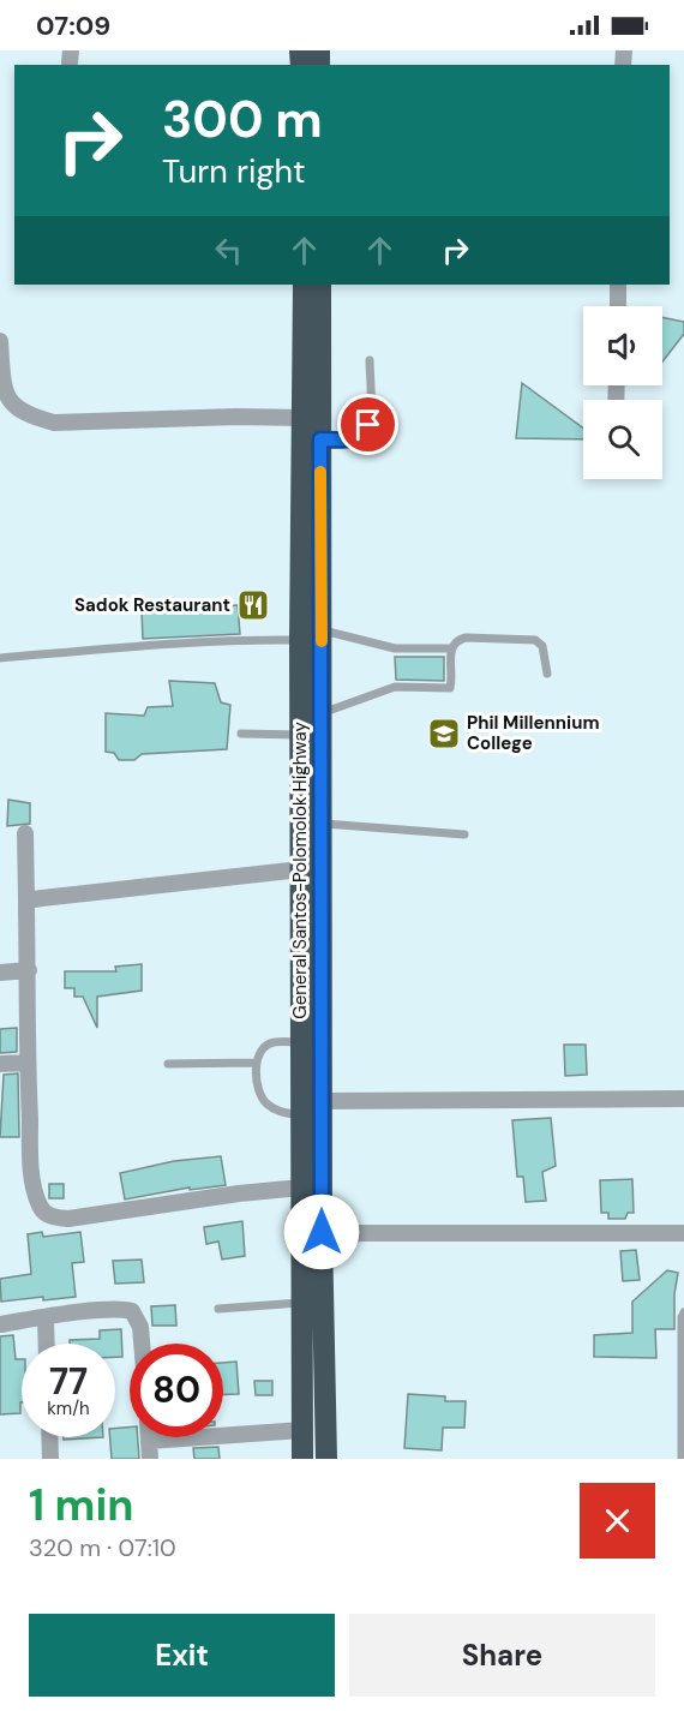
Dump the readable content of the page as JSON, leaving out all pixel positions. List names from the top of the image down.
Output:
{
  "streets": {
    "highway": ["General Santos-Polomolok Highway"]
  },
  "places": {
    "restaurant": ["Sadok Restaurant"],
    "school or university": ["Phil Millennium College"]
  },
  "page": {
    "status": "07:09",
    "turn": ["300 m", "Turn right"],
    "speed": "77 km/h",
    "limit": "80",
    "heading": ["1 min", "320 m · 07:10"],
    "buttons": ["Exit", "Share"]
  }
}
